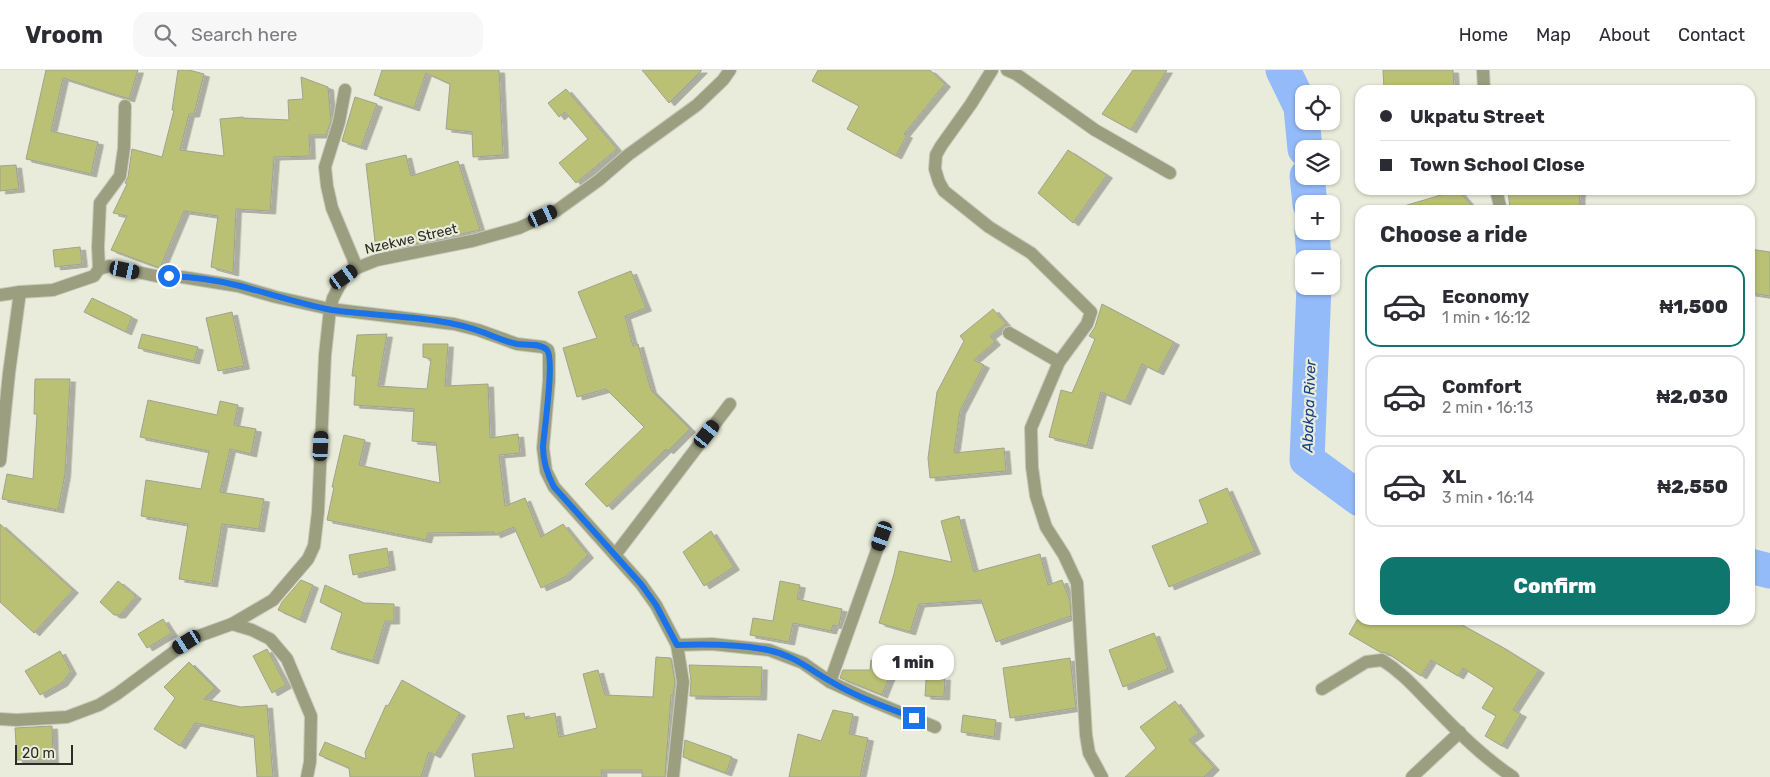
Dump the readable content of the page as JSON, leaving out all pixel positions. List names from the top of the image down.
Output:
{
  "streets": {
    "street": ["Nzekwe Street"]
  },
  "water": ["Abakpa River"],
  "scale_bar": "20 m",
  "page": {
    "header": "Vroom",
    "search": "Search here",
    "nav": [
      "Home",
      "Map",
      "About",
      "Contact"
    ],
    "map_buttons": ["+", "−"],
    "banner": ["Ukpatu Street", "Town School Close"],
    "heading": "Choose a ride",
    "list": [
      {
        "name": "Economy",
        "note": "1 min · 16:12",
        "value": "₦1,500"
      },
      {
        "name": "Comfort",
        "note": "2 min · 16:13",
        "value": "₦2,030"
      },
      {
        "name": "XL",
        "note": "3 min · 16:14",
        "value": "₦2,550"
      }
    ],
    "buttons": "Confirm",
    "bubble": "1 min",
    "scale": "20 m"
  }
}
